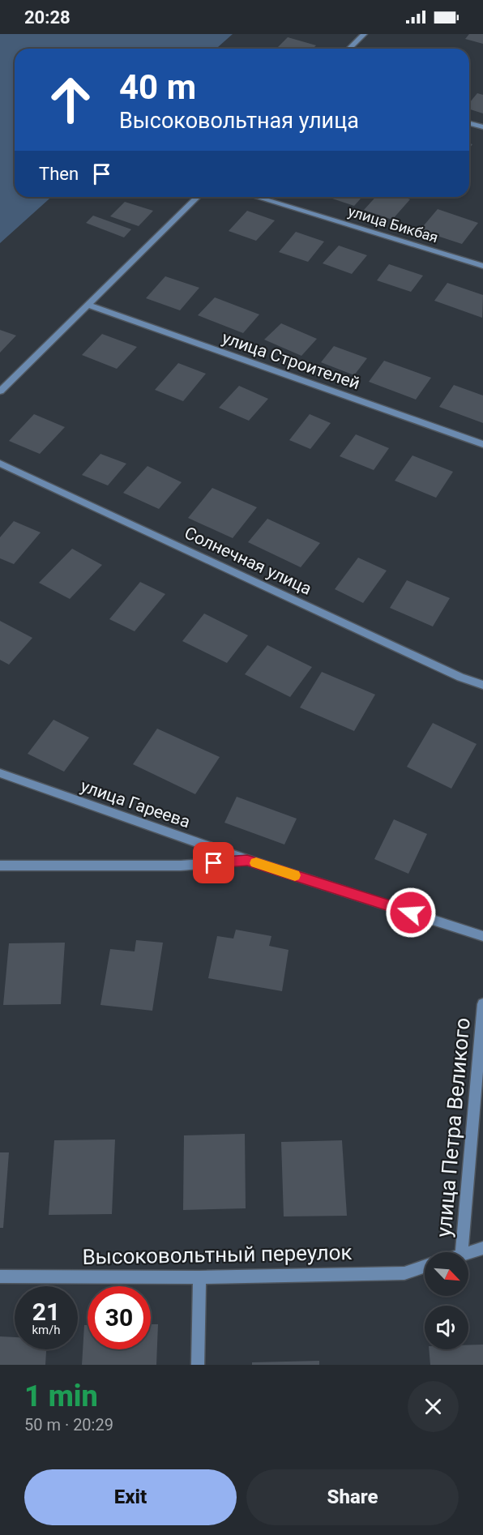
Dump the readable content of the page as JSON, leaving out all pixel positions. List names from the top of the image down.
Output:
{
  "streets": {
    "street": [
      "улица Бикбая",
      "улица Строителей",
      "Солнечная улица",
      "улица Гареева",
      "улица Петра Великого",
      "Высоковольтный переулок"
    ]
  },
  "north": "bottom right",
  "page": {
    "status": "20:28",
    "turn": ["40 m", "Высоковольтная улица"],
    "then": "Then",
    "speed": "21 km/h",
    "limit": "30",
    "heading": ["1 min", "50 m · 20:29"],
    "buttons": ["Exit", "Share"]
  }
}
